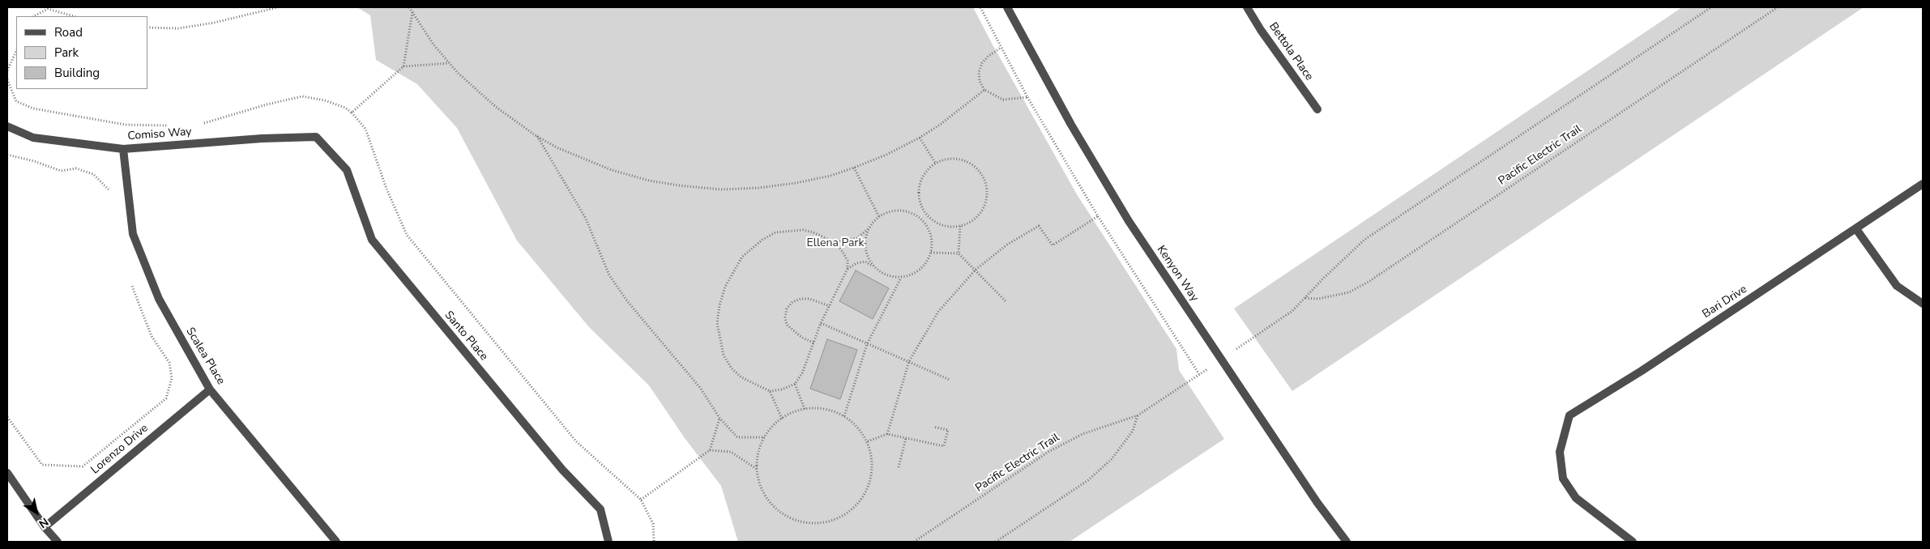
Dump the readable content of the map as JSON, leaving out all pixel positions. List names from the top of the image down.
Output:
{
  "streets": {
    "street": [
      "Bettola Place",
      "Comiso Way",
      "Kenyon Way",
      "Bari Drive",
      "Santo Place",
      "Scalea Place",
      "Lorenzo Drive"
    ],
    "path": ["Pacific Electric Trail"]
  },
  "crossings": [
    ["Comiso Way", "Santo Place"],
    ["Comiso Way", "Scalea Place"],
    ["Scalea Place", "Lorenzo Drive"]
  ],
  "parks": ["Ellena Park"],
  "legend": ["Road", "Park", "Building"],
  "north": "bottom right"
}
